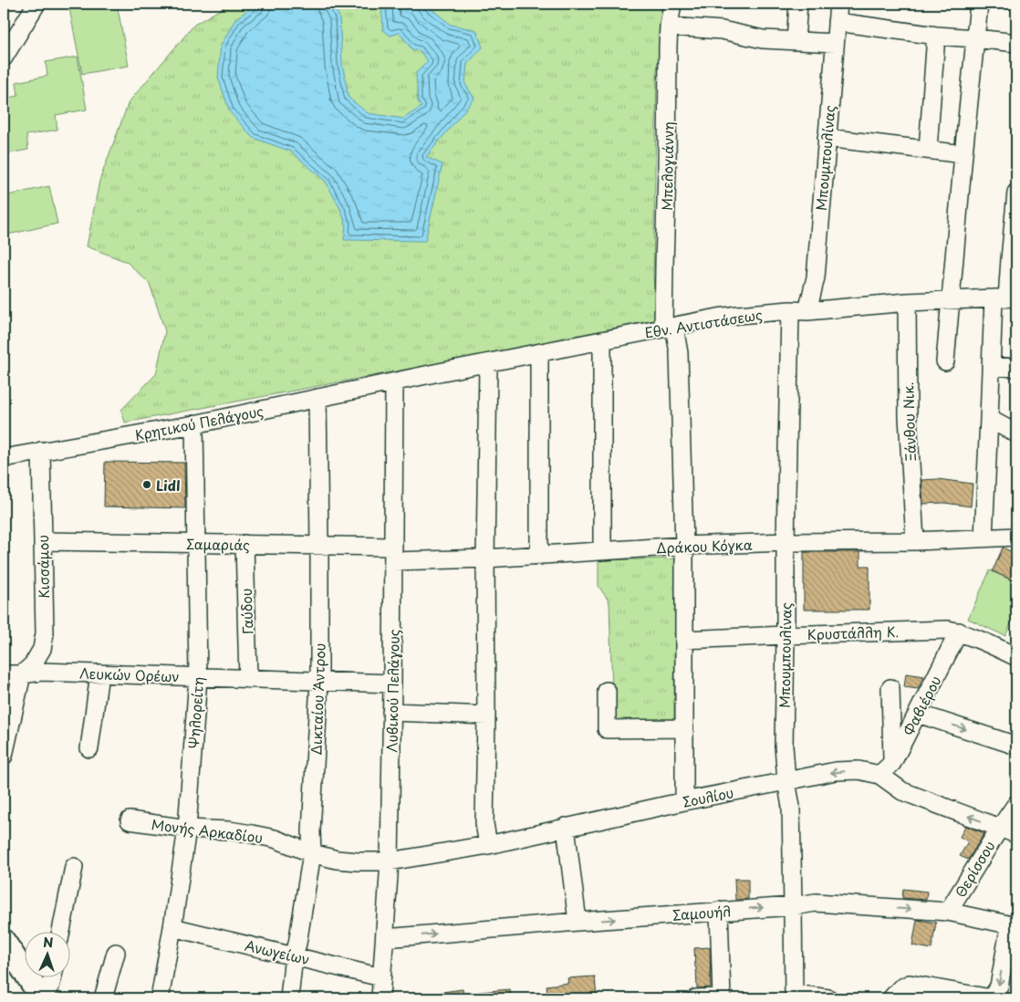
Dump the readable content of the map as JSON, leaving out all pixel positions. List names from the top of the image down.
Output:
{
  "streets": {
    "street": [
      "Μπουμπουλίνας",
      "Μπελογιάννη",
      "Εθν. Αντιστάσεως",
      "Ξάνθου Νικ.",
      "Κρητικού Πελάγους",
      "Σαμαριάς",
      "Δράκου Κόγκα",
      "Κισσάμου",
      "Γαύδου",
      "Κρυστάλλη Κ.",
      "Λευκών Ορέων",
      "Λυβικού Πελάγους",
      "Δικταίου Άντρου",
      "Φαβιέρου",
      "Ψηλορείτη",
      "Σουλίου",
      "Μονής Αρκαδίου",
      "Θερίσσου",
      "Σαμουήλ",
      "Ανωγείων"
    ]
  },
  "crossings": [
    ["Μπουμπουλίνας", "Εθν. Αντιστάσεως"],
    ["Μπουμπουλίνας", "Δράκου Κόγκα"],
    ["Μπουμπουλίνας", "Κρυστάλλη Κ."],
    ["Μπουμπουλίνας", "Σουλίου"],
    ["Μπουμπουλίνας", "Σαμουήλ"],
    ["Μπελογιάννη", "Εθν. Αντιστάσεως"],
    ["Μπελογιάννη", "Δράκου Κόγκα"],
    ["Μπελογιάννη", "Κρυστάλλη Κ."],
    ["Μπελογιάννη", "Σουλίου"],
    ["Εθν. Αντιστάσεως", "Ξάνθου Νικ."],
    ["Εθν. Αντιστάσεως", "Κρητικού Πελάγους"],
    ["Εθν. Αντιστάσεως", "Λυβικού Πελάγους"],
    ["Ξάνθου Νικ.", "Δράκου Κόγκα"],
    ["Κρητικού Πελάγους", "Κισσάμου"],
    ["Κρητικού Πελάγους", "Λυβικού Πελάγους"],
    ["Κρητικού Πελάγους", "Δικταίου Άντρου"],
    ["Κρητικού Πελάγους", "Ψηλορείτη"],
    ["Σαμαριάς", "Δράκου Κόγκα"],
    ["Σαμαριάς", "Κισσάμου"],
    ["Σαμαριάς", "Γαύδου"],
    ["Σαμαριάς", "Λυβικού Πελάγους"],
    ["Σαμαριάς", "Δικταίου Άντρου"],
    ["Σαμαριάς", "Ψηλορείτη"],
    ["Δράκου Κόγκα", "Λυβικού Πελάγους"],
    ["Κισσάμου", "Λευκών Ορέων"],
    ["Γαύδου", "Λευκών Ορέων"],
    ["Κρυστάλλη Κ.", "Φαβιέρου"],
    ["Λευκών Ορέων", "Λυβικού Πελάγους"],
    ["Λευκών Ορέων", "Δικταίου Άντρου"],
    ["Λευκών Ορέων", "Ψηλορείτη"],
    ["Λυβικού Πελάγους", "Σουλίου"],
    ["Λυβικού Πελάγους", "Μονής Αρκαδίου"],
    ["Λυβικού Πελάγους", "Σαμουήλ"],
    ["Λυβικού Πελάγους", "Ανωγείων"],
    ["Δικταίου Άντρου", "Μονής Αρκαδίου"],
    ["Δικταίου Άντρου", "Ανωγείων"],
    ["Φαβιέρου", "Σουλίου"],
    ["Ψηλορείτη", "Μονής Αρκαδίου"],
    ["Ψηλορείτη", "Ανωγείων"],
    ["Σουλίου", "Μονής Αρκαδίου"],
    ["Σουλίου", "Θερίσσου"],
    ["Θερίσσου", "Σαμουήλ"]
  ],
  "one_way": ["Σαμουήλ"],
  "places": ["Lidl"],
  "north": "top"
}
